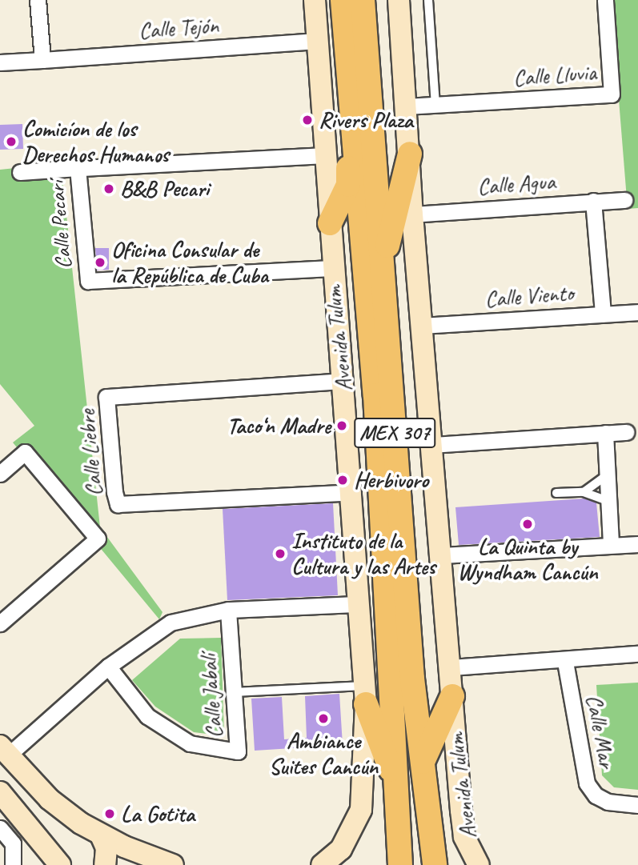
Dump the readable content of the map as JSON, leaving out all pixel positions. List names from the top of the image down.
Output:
{
  "streets": {
    "main road": ["Avenida Tulum", "MEX 307"],
    "street": [
      "Calle Tejón",
      "Calle Lluvia",
      "Calle Agua",
      "Calle Pecarí",
      "Calle Viento",
      "Calle Liebre",
      "Calle Jabalí",
      "Calle Mar"
    ]
  },
  "crossings": [
    ["Calle Tejón", "Avenida Tulum"],
    ["Calle Lluvia", "Avenida Tulum"],
    ["Calle Agua", "Avenida Tulum"],
    ["Calle Pecarí", "Avenida Tulum"],
    ["Calle Viento", "Avenida Tulum"],
    ["Avenida Tulum", "Calle Liebre"]
  ],
  "places": [
    "Rivers Plaza",
    "Comicíon de los Derechos Humanos",
    "B&B Pecari",
    "Oficina Consular de la República de Cuba",
    "Taco‘n Madre",
    "Herbivoro",
    "La Quinta by Wyndham Cancún",
    "Instituto de la Cultura y las Artes",
    "Ambiance Suites Cancún",
    "La Gotita"
  ]
}
